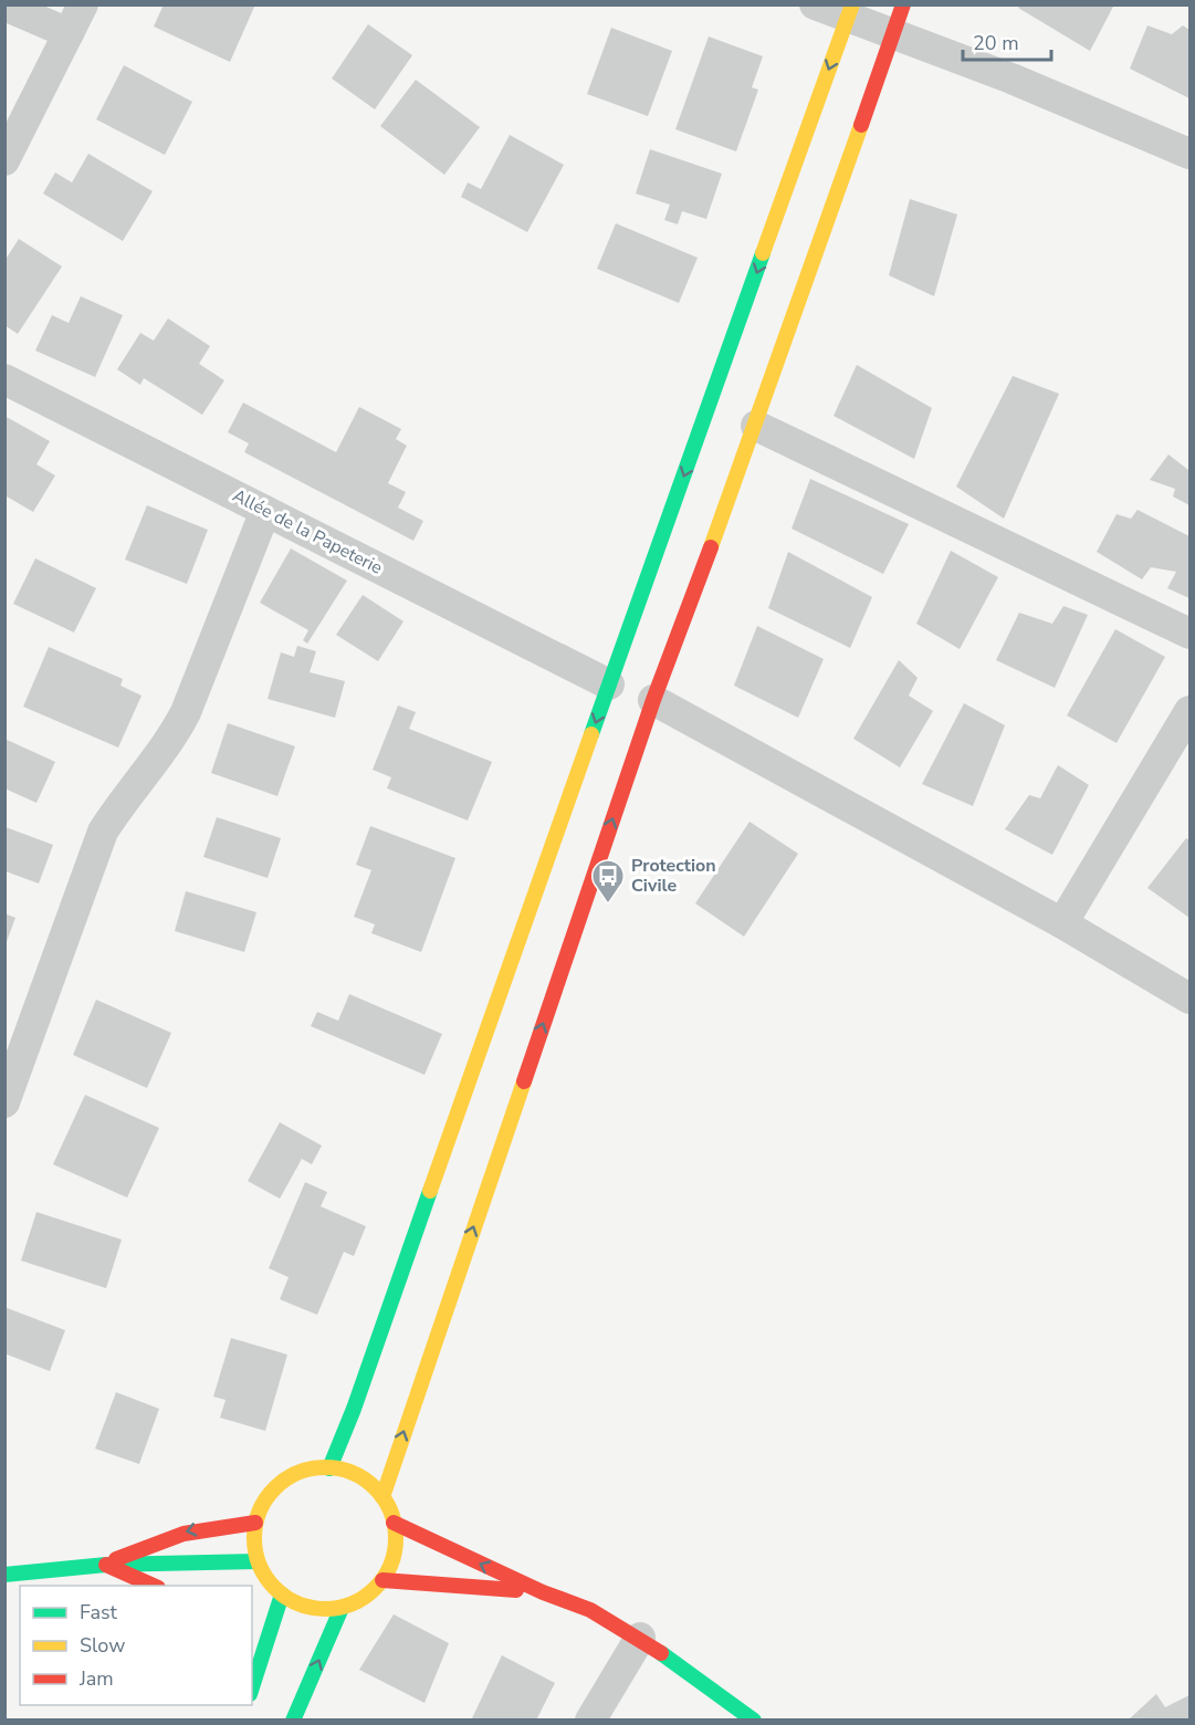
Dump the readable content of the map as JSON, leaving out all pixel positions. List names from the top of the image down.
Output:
{
  "streets": {
    "street": ["Allée de la Papeterie"]
  },
  "places": {
    "bus stop": ["Protection Civile"]
  },
  "legend": ["Fast", "Slow", "Jam"],
  "scale_bar": "20 m"
}
